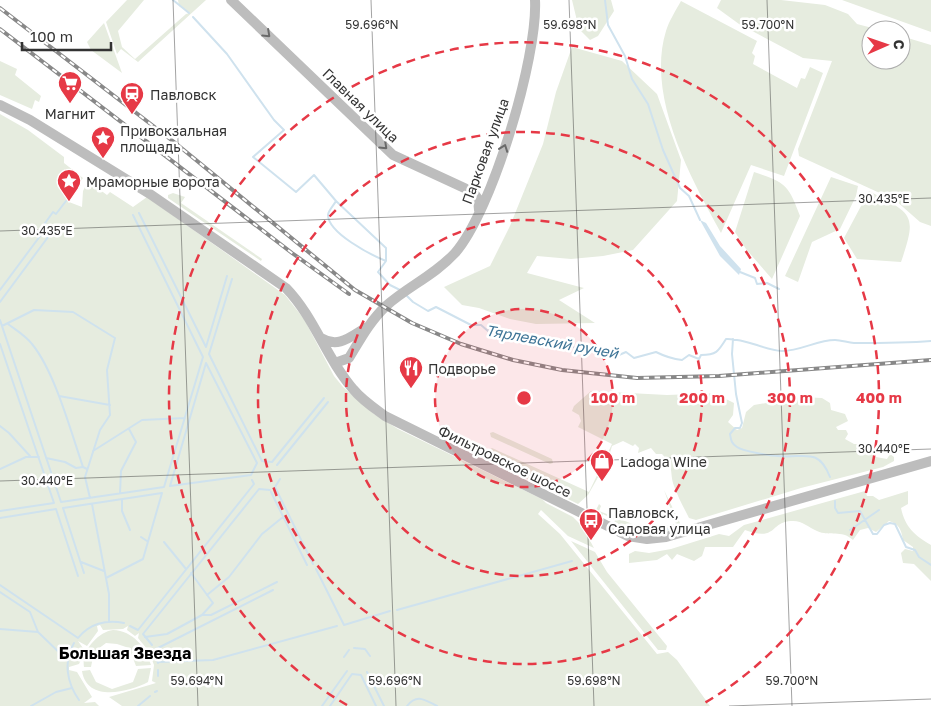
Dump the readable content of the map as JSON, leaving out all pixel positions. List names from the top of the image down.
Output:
{
  "streets": {
    "main road": ["Главная улица", "Парковая улица", "Фильтровское шоссе"]
  },
  "crossings": [
    ["Главная улица", "Парковая улица"]
  ],
  "one_way": ["Главная улица", "Парковая улица"],
  "districts": ["Большая Звезда"],
  "water": ["Тярлевский ручей"],
  "places": {
    "supermarket": ["Магнит"],
    "station": ["Павловск"],
    "place": ["Привокзальная площадь", "Мраморные ворота"],
    "restaurant": ["Подворье"],
    "shop": ["Ladoga Wine"],
    "bus stop": ["Павловск, Садовая улица"]
  },
  "scale_bar": "100 m",
  "north": "right",
  "coordinates": [
    "59.696°N",
    "59.698°N",
    "59.700°N",
    "30.435°E",
    "30.440°E",
    "59.694°N"
  ],
  "rings": [
    "100 m",
    "200 m",
    "300 m",
    "400 m"
  ]
}
